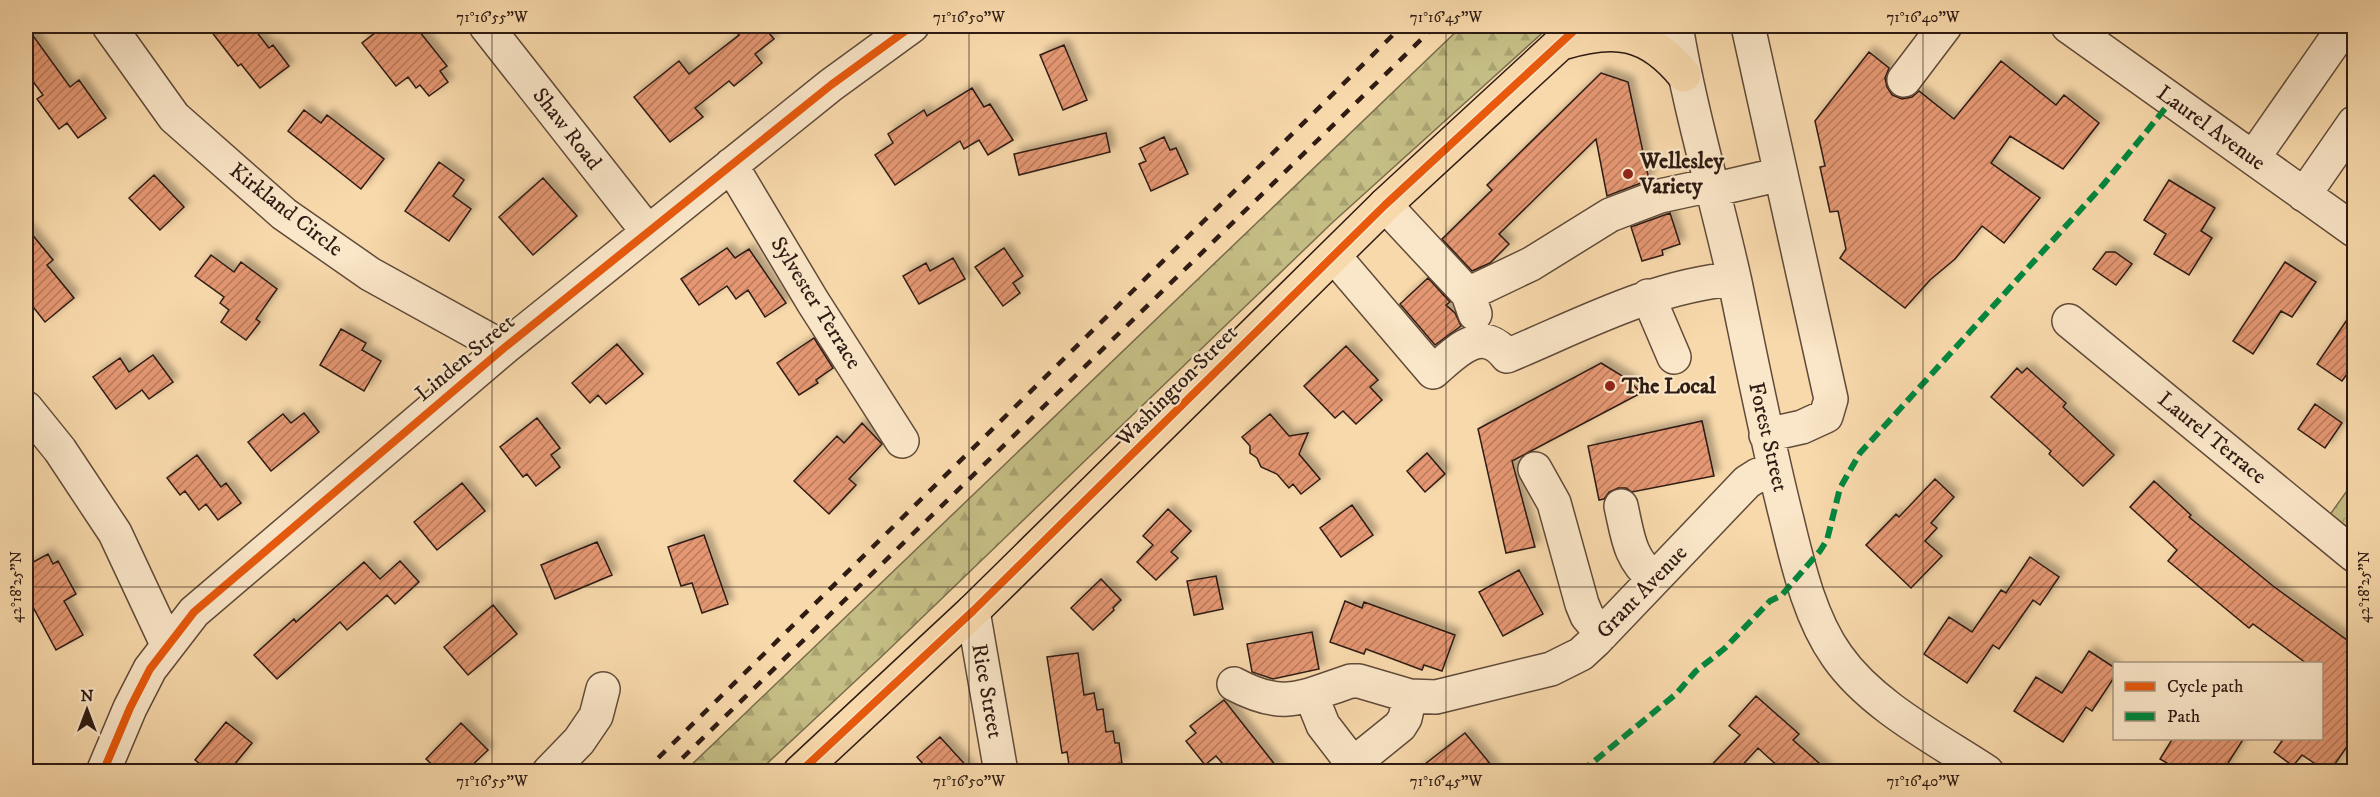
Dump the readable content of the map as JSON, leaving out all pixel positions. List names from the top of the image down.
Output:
{
  "streets": {
    "main road": ["Washington Street"],
    "street": [
      "Laurel Avenue",
      "Shaw Road",
      "Kirkland Circle",
      "Sylvester Terrace",
      "Linden Street",
      "Forest Street",
      "Laurel Terrace",
      "Grant Avenue",
      "Rice Street"
    ]
  },
  "crossings": [
    ["Shaw Road", "Linden Street"],
    ["Kirkland Circle", "Linden Street"],
    ["Sylvester Terrace", "Linden Street"],
    ["Washington Street", "Rice Street"],
    ["Forest Street", "Grant Avenue"]
  ],
  "places": ["Wellesley Variety", "The Local"],
  "legend": ["Cycle path", "Path"],
  "north": "top",
  "coordinates": [
    "71°16'55\"W",
    "71°16'50\"W",
    "71°16'45\"W",
    "71°16'40\"W",
    "42°18'25\"N"
  ]
}
